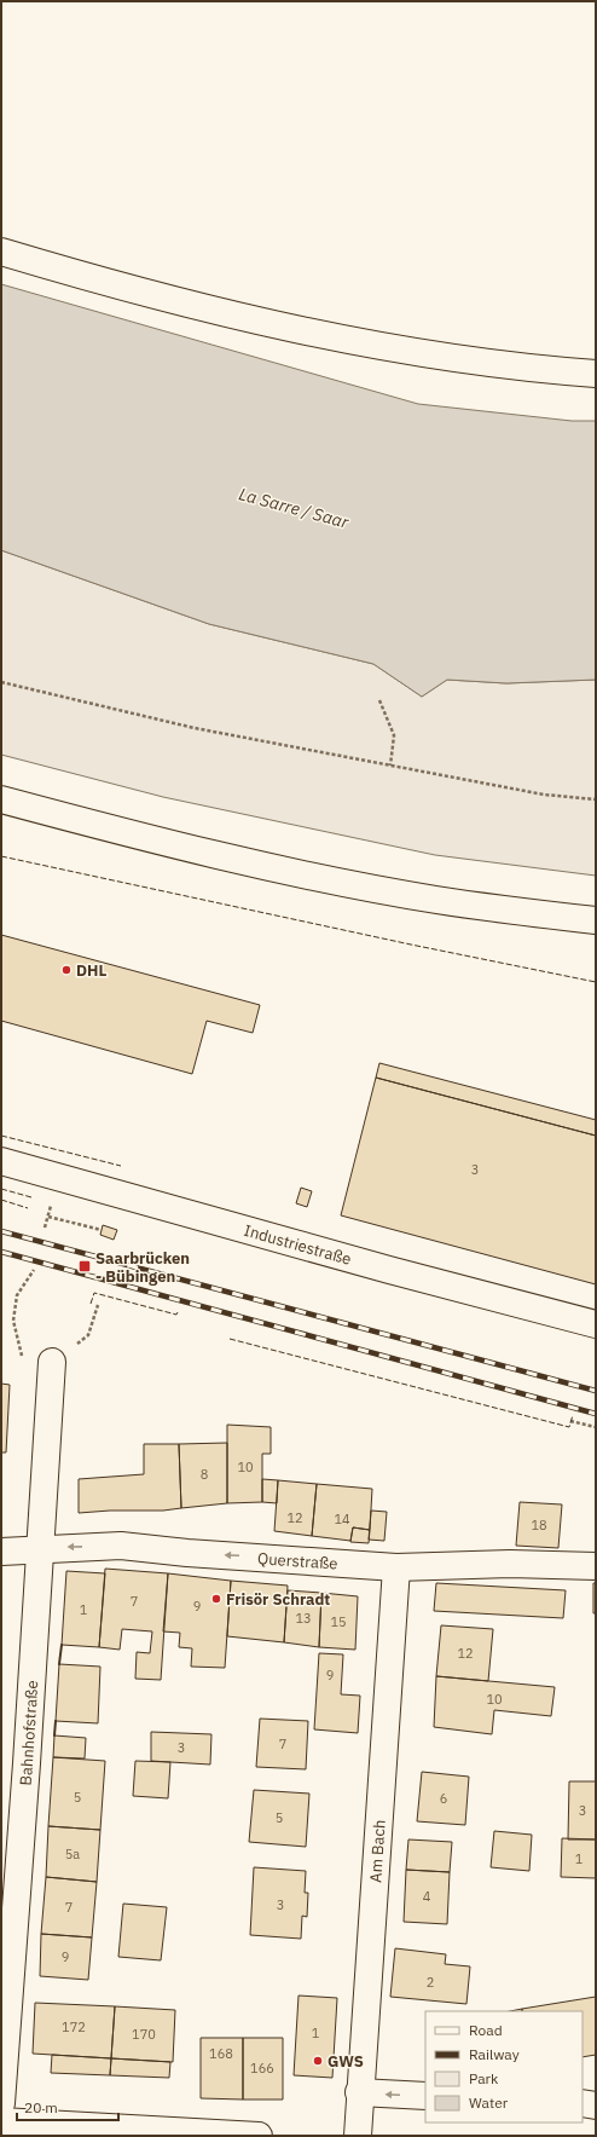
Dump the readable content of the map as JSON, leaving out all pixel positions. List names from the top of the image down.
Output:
{
  "streets": {
    "street": [
      "Industriestraße",
      "Querstraße",
      "Bahnhofstraße",
      "Am Bach"
    ]
  },
  "crossings": [
    ["Querstraße", "Bahnhofstraße"],
    ["Querstraße", "Am Bach"]
  ],
  "one_way": ["Querstraße"],
  "water": ["La Sarre / Saar"],
  "places": {
    "other": ["DHL", "Frisör Schradt", "GWS"],
    "transit": ["Saarbrücken - Bübingen"]
  },
  "house_numbers": [
    "3",
    "10",
    "8",
    "12",
    "14",
    "18",
    "7",
    "9",
    "1",
    "13",
    "15",
    "12",
    "9",
    "10",
    "7",
    "3",
    "5",
    "6",
    "3",
    "5",
    "5a",
    "1",
    "4",
    "3",
    "7",
    "9",
    "2",
    "172",
    "1",
    "170",
    "168",
    "166"
  ],
  "legend": [
    "Road",
    "Railway",
    "Park",
    "Water"
  ],
  "scale_bar": "20 m"
}
